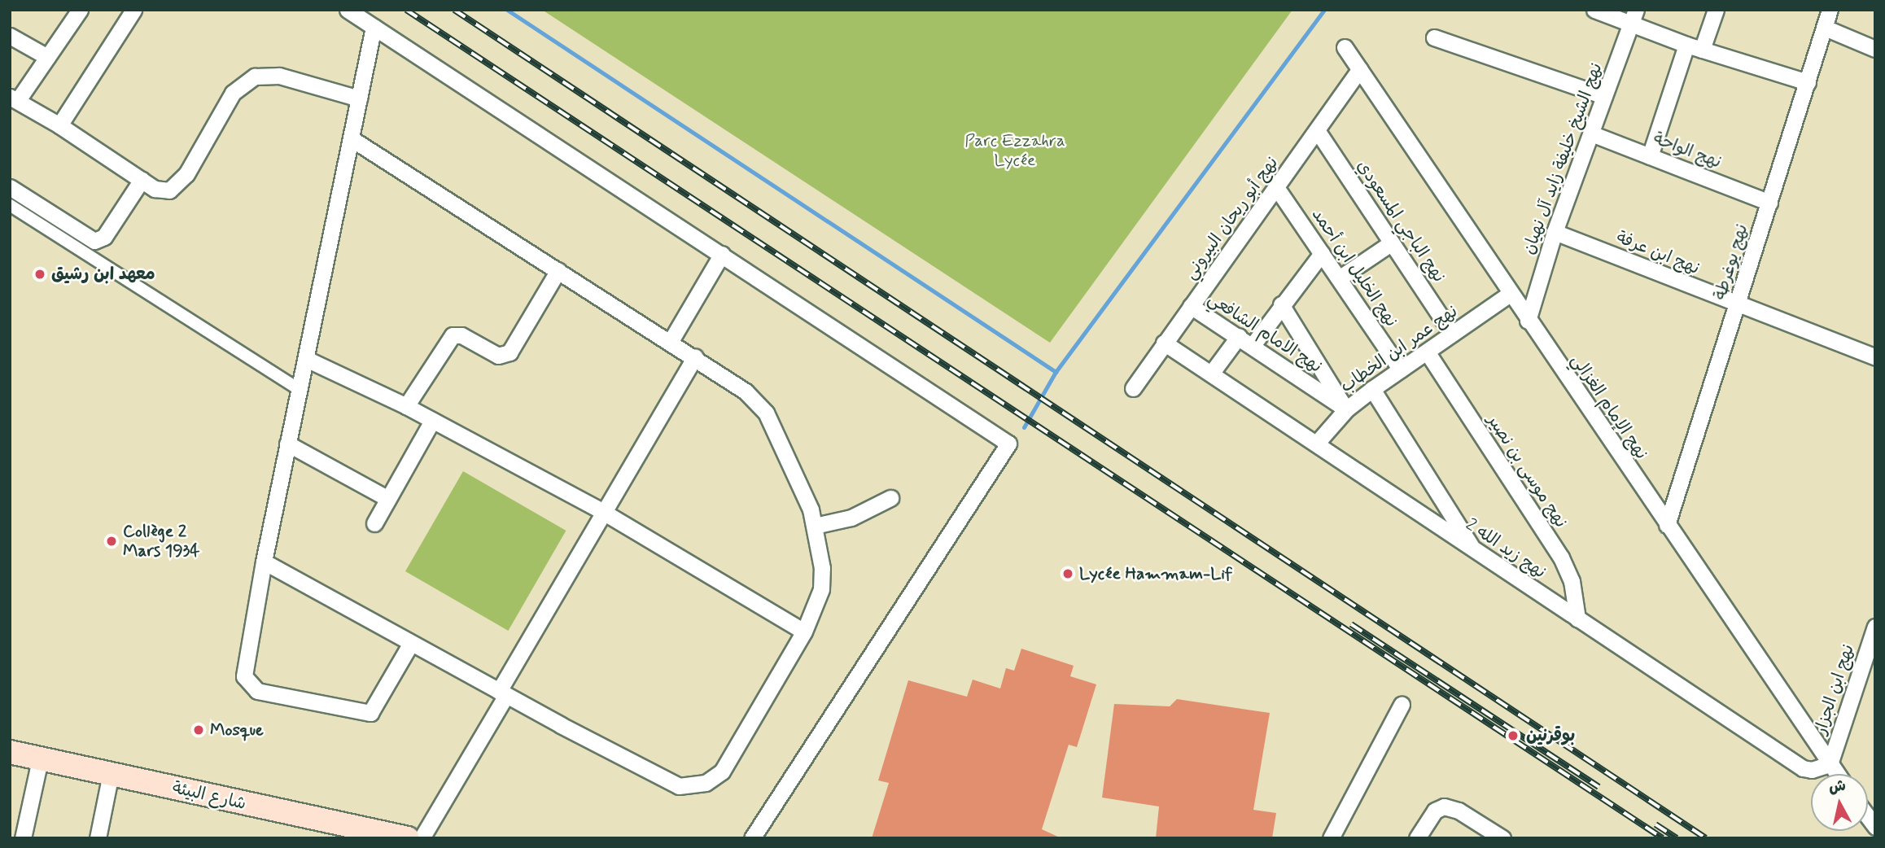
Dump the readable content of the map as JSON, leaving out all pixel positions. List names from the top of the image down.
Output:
{
  "streets": {
    "main road": ["شارع البيئة"],
    "street": [
      "نهج الواحة",
      "نهج الشيخ خليفة زايد آل نهيان",
      "نهج أبو ريحان البيروني",
      "نهج الباجي المسعودي",
      "نهج ابن عرفة",
      "نهج يوغرطة",
      "نهج الخليل ابن أحمد",
      "نهج الامام الشافعي",
      "نهج عمر ابن الخطاب",
      "نهج الإمام الغزالي",
      "نهج موسى بن نصير",
      "نهج زيد الله 2",
      "نهج ابن الجزار"
    ]
  },
  "crossings": [
    ["نهج الواحة", "نهج الشيخ خليفة زايد آل نهيان"],
    ["نهج الواحة", "نهج يوغرطة"],
    ["نهج الشيخ خليفة زايد آل نهيان", "نهج ابن عرفة"],
    ["نهج الشيخ خليفة زايد آل نهيان", "نهج الإمام الغزالي"],
    ["نهج أبو ريحان البيروني", "نهج الباجي المسعودي"],
    ["نهج أبو ريحان البيروني", "نهج الخليل ابن أحمد"],
    ["نهج أبو ريحان البيروني", "نهج الامام الشافعي"],
    ["نهج أبو ريحان البيروني", "نهج الإمام الغزالي"],
    ["نهج أبو ريحان البيروني", "نهج زيد الله 2"],
    ["نهج الباجي المسعودي", "نهج عمر ابن الخطاب"],
    ["نهج ابن عرفة", "نهج يوغرطة"],
    ["نهج يوغرطة", "نهج الإمام الغزالي"],
    ["نهج الخليل ابن أحمد", "نهج عمر ابن الخطاب"],
    ["نهج الامام الشافعي", "نهج عمر ابن الخطاب"],
    ["نهج عمر ابن الخطاب", "نهج الإمام الغزالي"],
    ["نهج عمر ابن الخطاب", "نهج موسى بن نصير"],
    ["نهج عمر ابن الخطاب", "نهج زيد الله 2"],
    ["نهج الإمام الغزالي", "نهج زيد الله 2"],
    ["نهج الإمام الغزالي", "نهج ابن الجزار"],
    ["نهج موسى بن نصير", "نهج زيد الله 2"],
    ["نهج زيد الله 2", "نهج ابن الجزار"]
  ],
  "parks": ["Parc Ezzahra Lycée"],
  "places": [
    "معهد ابن رشيق",
    "Collège 2 Mars 1934",
    "Lycée Hammam-Lif",
    "Mosque",
    "بوقرنين"
  ],
  "north": "top"
}
